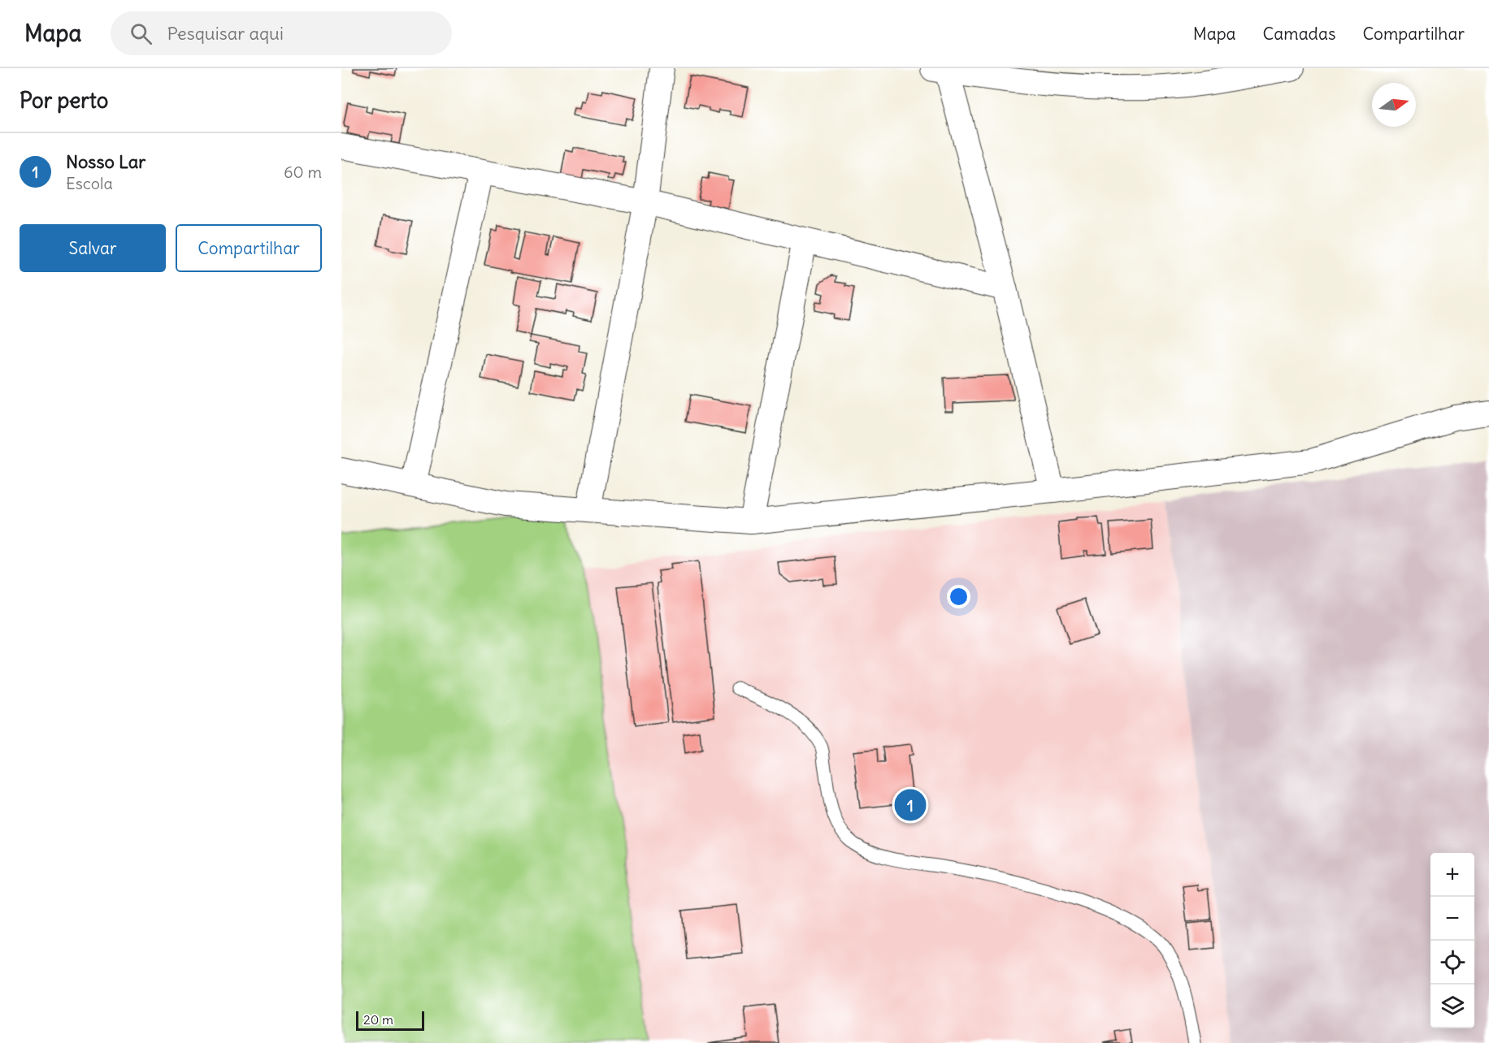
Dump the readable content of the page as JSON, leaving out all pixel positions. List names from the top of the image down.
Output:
{
  "scale_bar": "20 m",
  "north": "right",
  "page": {
    "header": "Mapa",
    "search": "Pesquisar aqui",
    "nav": ["Mapa", "Camadas", "Compartilhar"],
    "heading": "Por perto",
    "list": [
      {
        "mark": "1",
        "name": "Nosso Lar",
        "note": "Escola",
        "value": "60 m"
      }
    ],
    "buttons": ["Salvar", "Compartilhar"],
    "pins": "1",
    "map_buttons": ["+", "−"],
    "scale": "20 m"
  }
}
